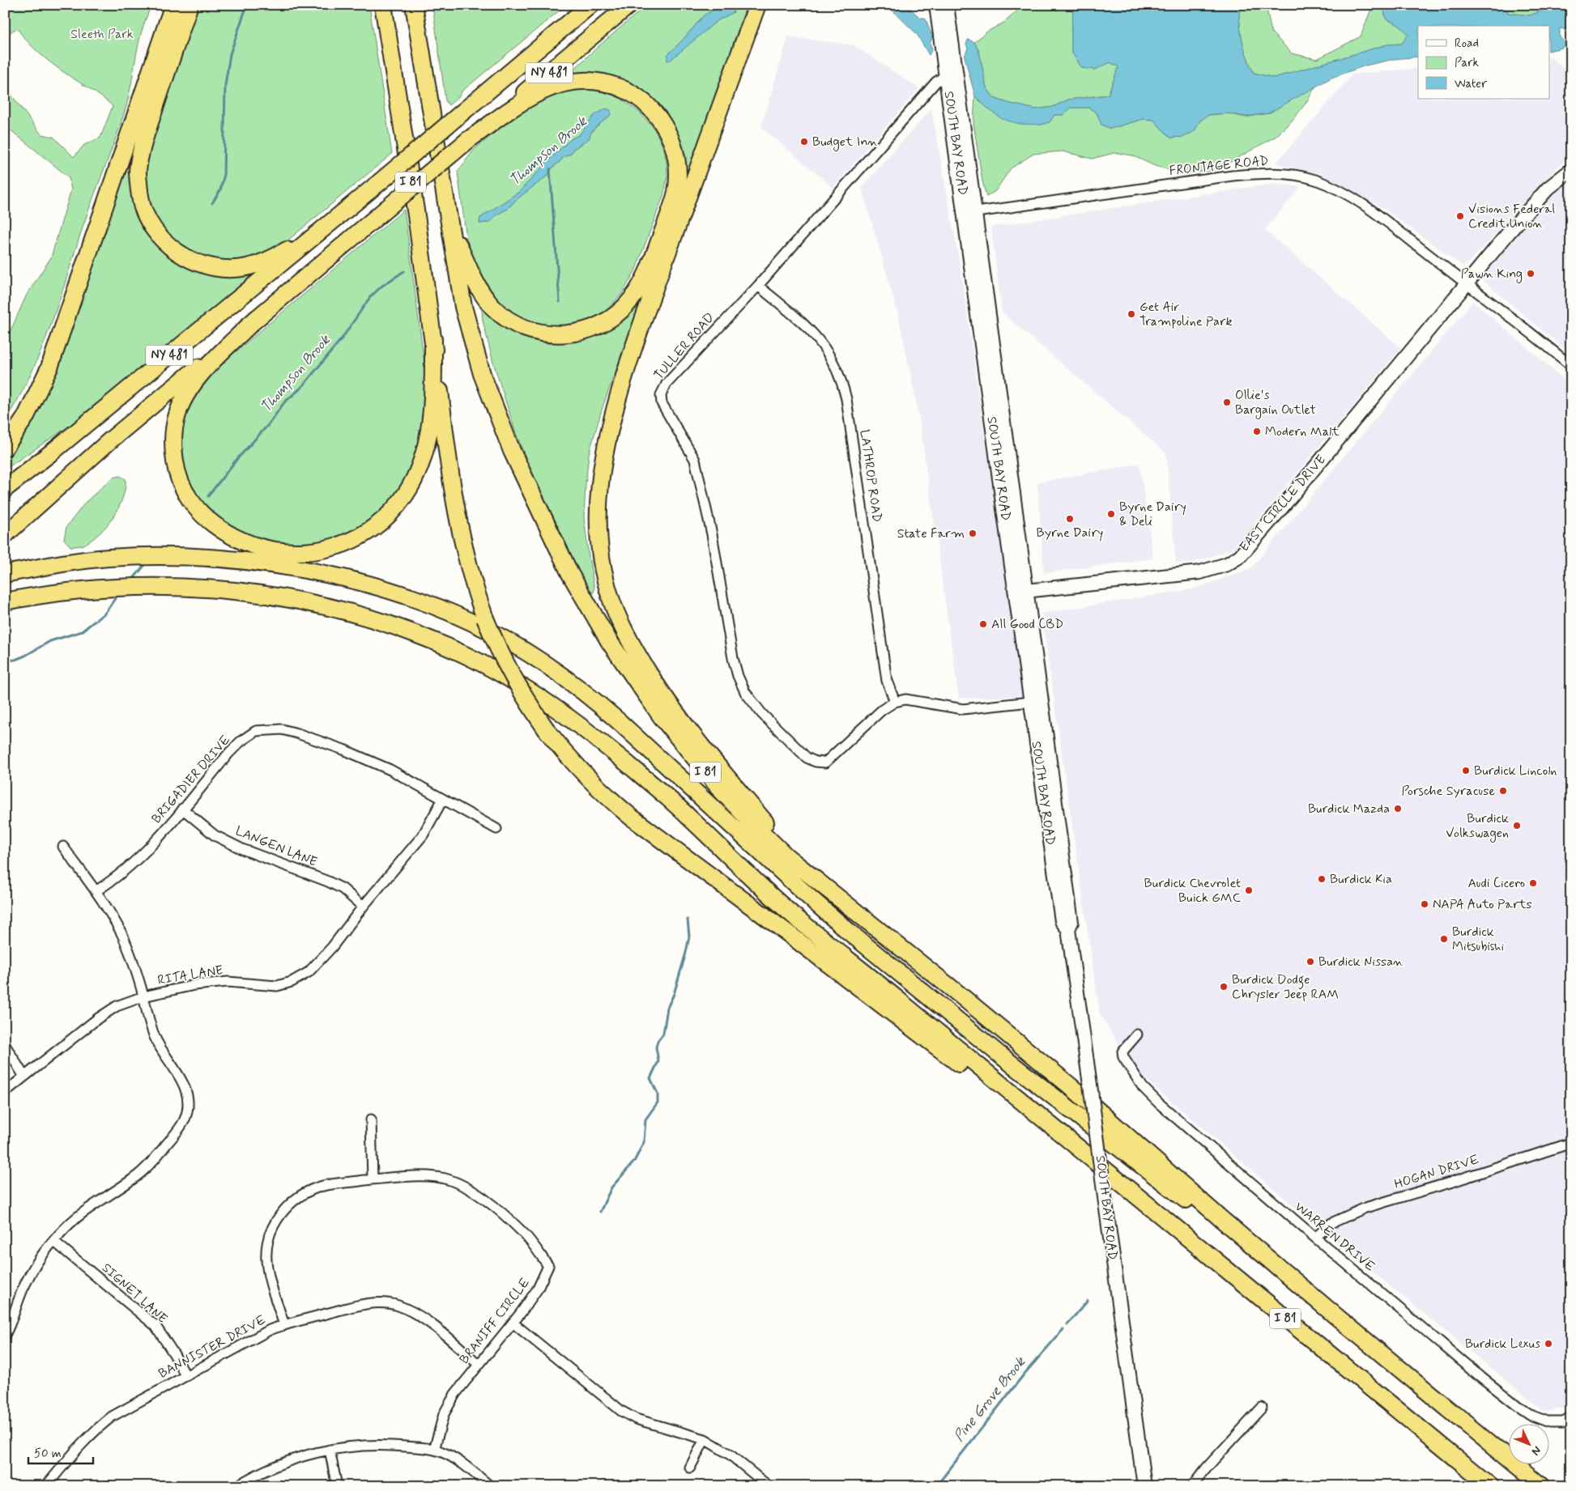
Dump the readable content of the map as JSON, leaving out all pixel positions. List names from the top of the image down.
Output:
{
  "streets": {
    "highway": ["NY 481", "I 81"],
    "street": [
      "SOUTH BAY ROAD",
      "FRONTAGE ROAD",
      "TULLER ROAD",
      "LATHROP ROAD",
      "EAST CIRCLE DRIVE",
      "BRIGADIER DRIVE",
      "LANGEN LANE",
      "RITA LANE",
      "HOGAN DRIVE",
      "WARREN DRIVE",
      "SIGNET LANE",
      "BRANIFF CIRCLE",
      "BANNISTER DRIVE"
    ]
  },
  "crossings": [
    ["SOUTH BAY ROAD", "FRONTAGE ROAD"],
    ["SOUTH BAY ROAD", "TULLER ROAD"],
    ["SOUTH BAY ROAD", "EAST CIRCLE DRIVE"],
    ["FRONTAGE ROAD", "EAST CIRCLE DRIVE"],
    ["TULLER ROAD", "LATHROP ROAD"],
    ["BRIGADIER DRIVE", "LANGEN LANE"],
    ["BRIGADIER DRIVE", "RITA LANE"],
    ["LANGEN LANE", "RITA LANE"],
    ["HOGAN DRIVE", "WARREN DRIVE"],
    ["SIGNET LANE", "BANNISTER DRIVE"],
    ["BRANIFF CIRCLE", "BANNISTER DRIVE"]
  ],
  "water": ["Thompson Brook", "Pine Grove Brook"],
  "parks": ["Sleeth Park"],
  "places": [
    "Budget Inn",
    "Visions Federal Credit Union",
    "Pawn King",
    "Get Air Trampoline Park",
    "Ollie's Bargain Outlet",
    "Modern Malt",
    "Byrne Dairy & Deli",
    "Byrne Dairy",
    "State Farm",
    "All Good CBD",
    "Burdick Lincoln",
    "Porsche Syracuse",
    "Burdick Mazda",
    "Burdick Volkswagen",
    "Burdick Kia",
    "Audi Cicero",
    "Burdick Chevrolet Buick GMC",
    "NAPA Auto Parts",
    "Burdick Mitsubishi",
    "Burdick Nissan",
    "Burdick Dodge Chrysler Jeep RAM",
    "Burdick Lexus"
  ],
  "legend": ["Road", "Park", "Water"],
  "scale_bar": "50 m",
  "north": "bottom right"
}
